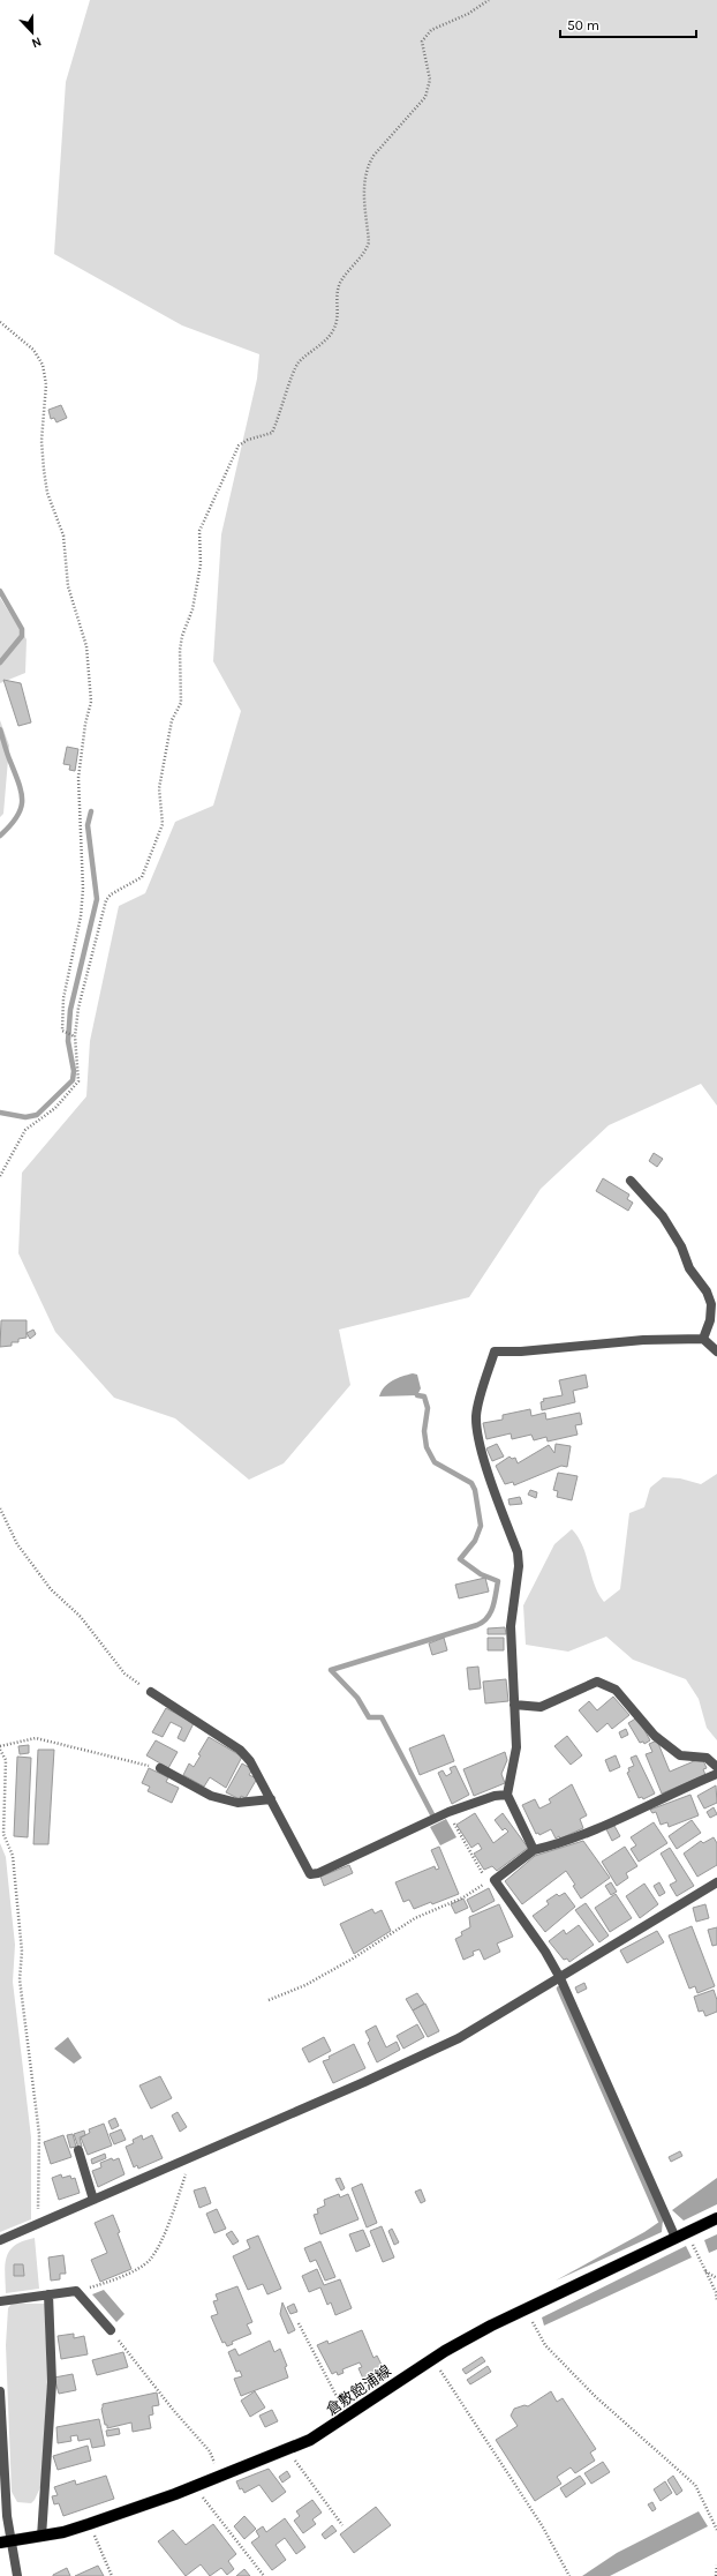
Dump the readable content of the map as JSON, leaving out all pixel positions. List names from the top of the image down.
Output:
{
  "streets": {
    "main road": ["倉敷飽浦線"]
  },
  "scale_bar": "50 m",
  "north": "bottom"
}
